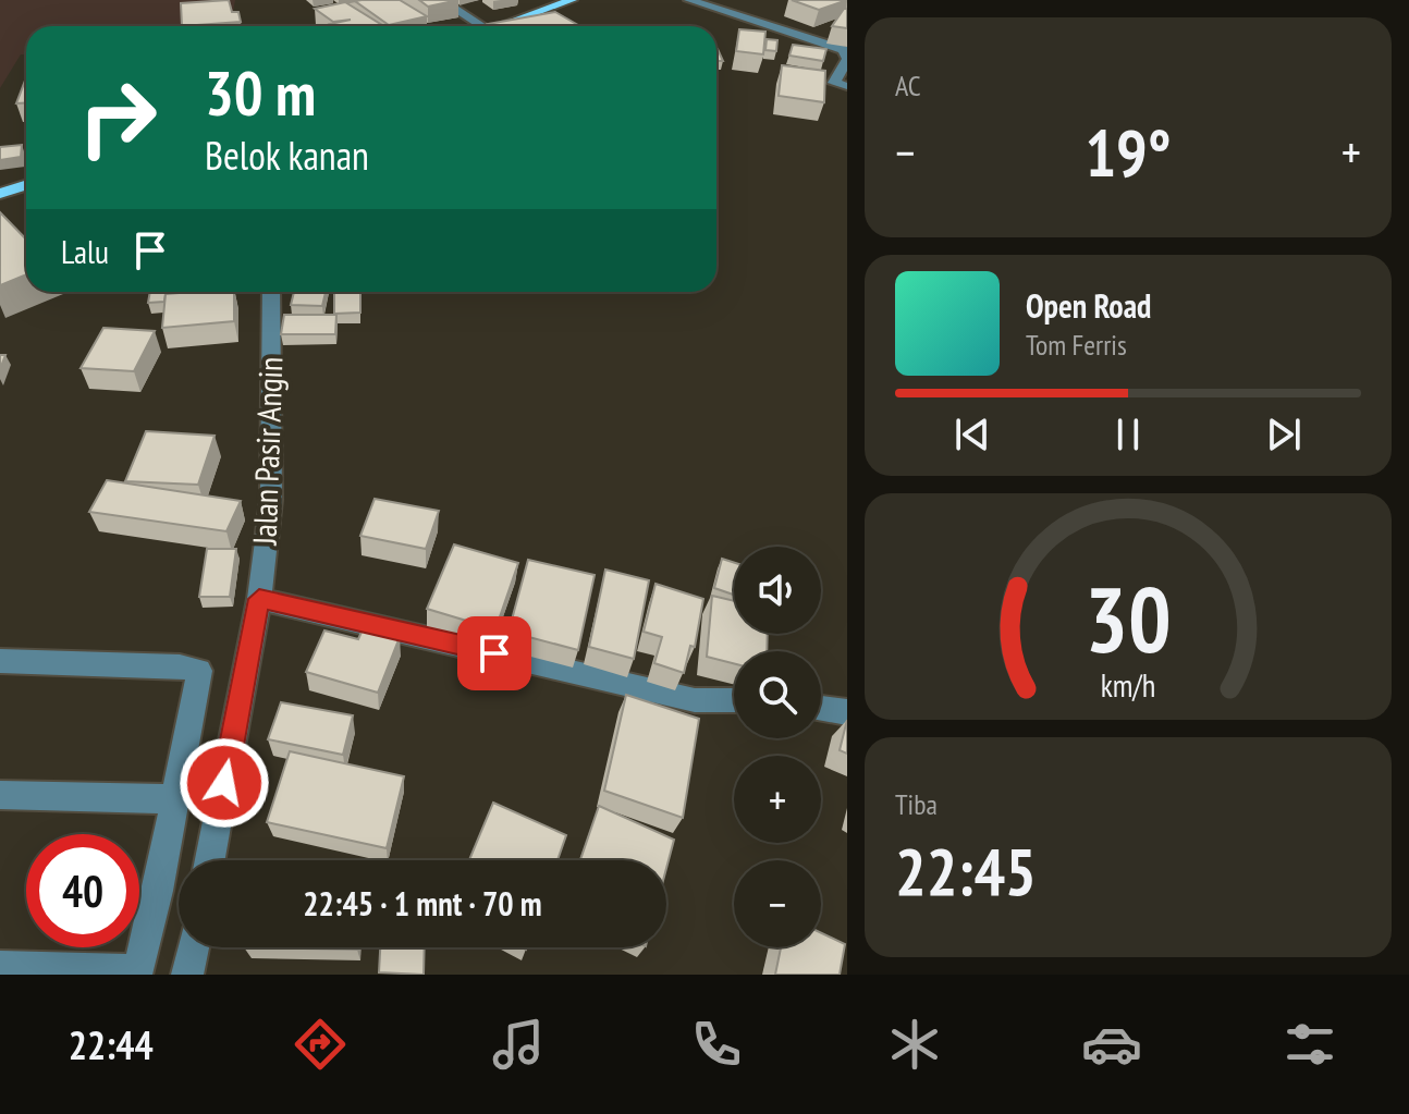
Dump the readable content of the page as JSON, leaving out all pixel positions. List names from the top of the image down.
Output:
{
  "streets": {
    "street": ["Jalan Pasir Angin"]
  },
  "page": {
    "tile": [
      "AC",
      ["Tiba", "22:45"]
    ],
    "turn": ["30 m", "Belok kanan"],
    "heat": ["−", "19°", "+"],
    "then": "Lalu",
    "song": ["Open Road", "Tom Ferris"],
    "map_buttons": ["+", "−"],
    "limit": "40",
    "trip": "22:45 · 1 mnt · 70 m",
    "tabs": "22:44",
    "gauge": ["30", "km/h"]
  }
}
